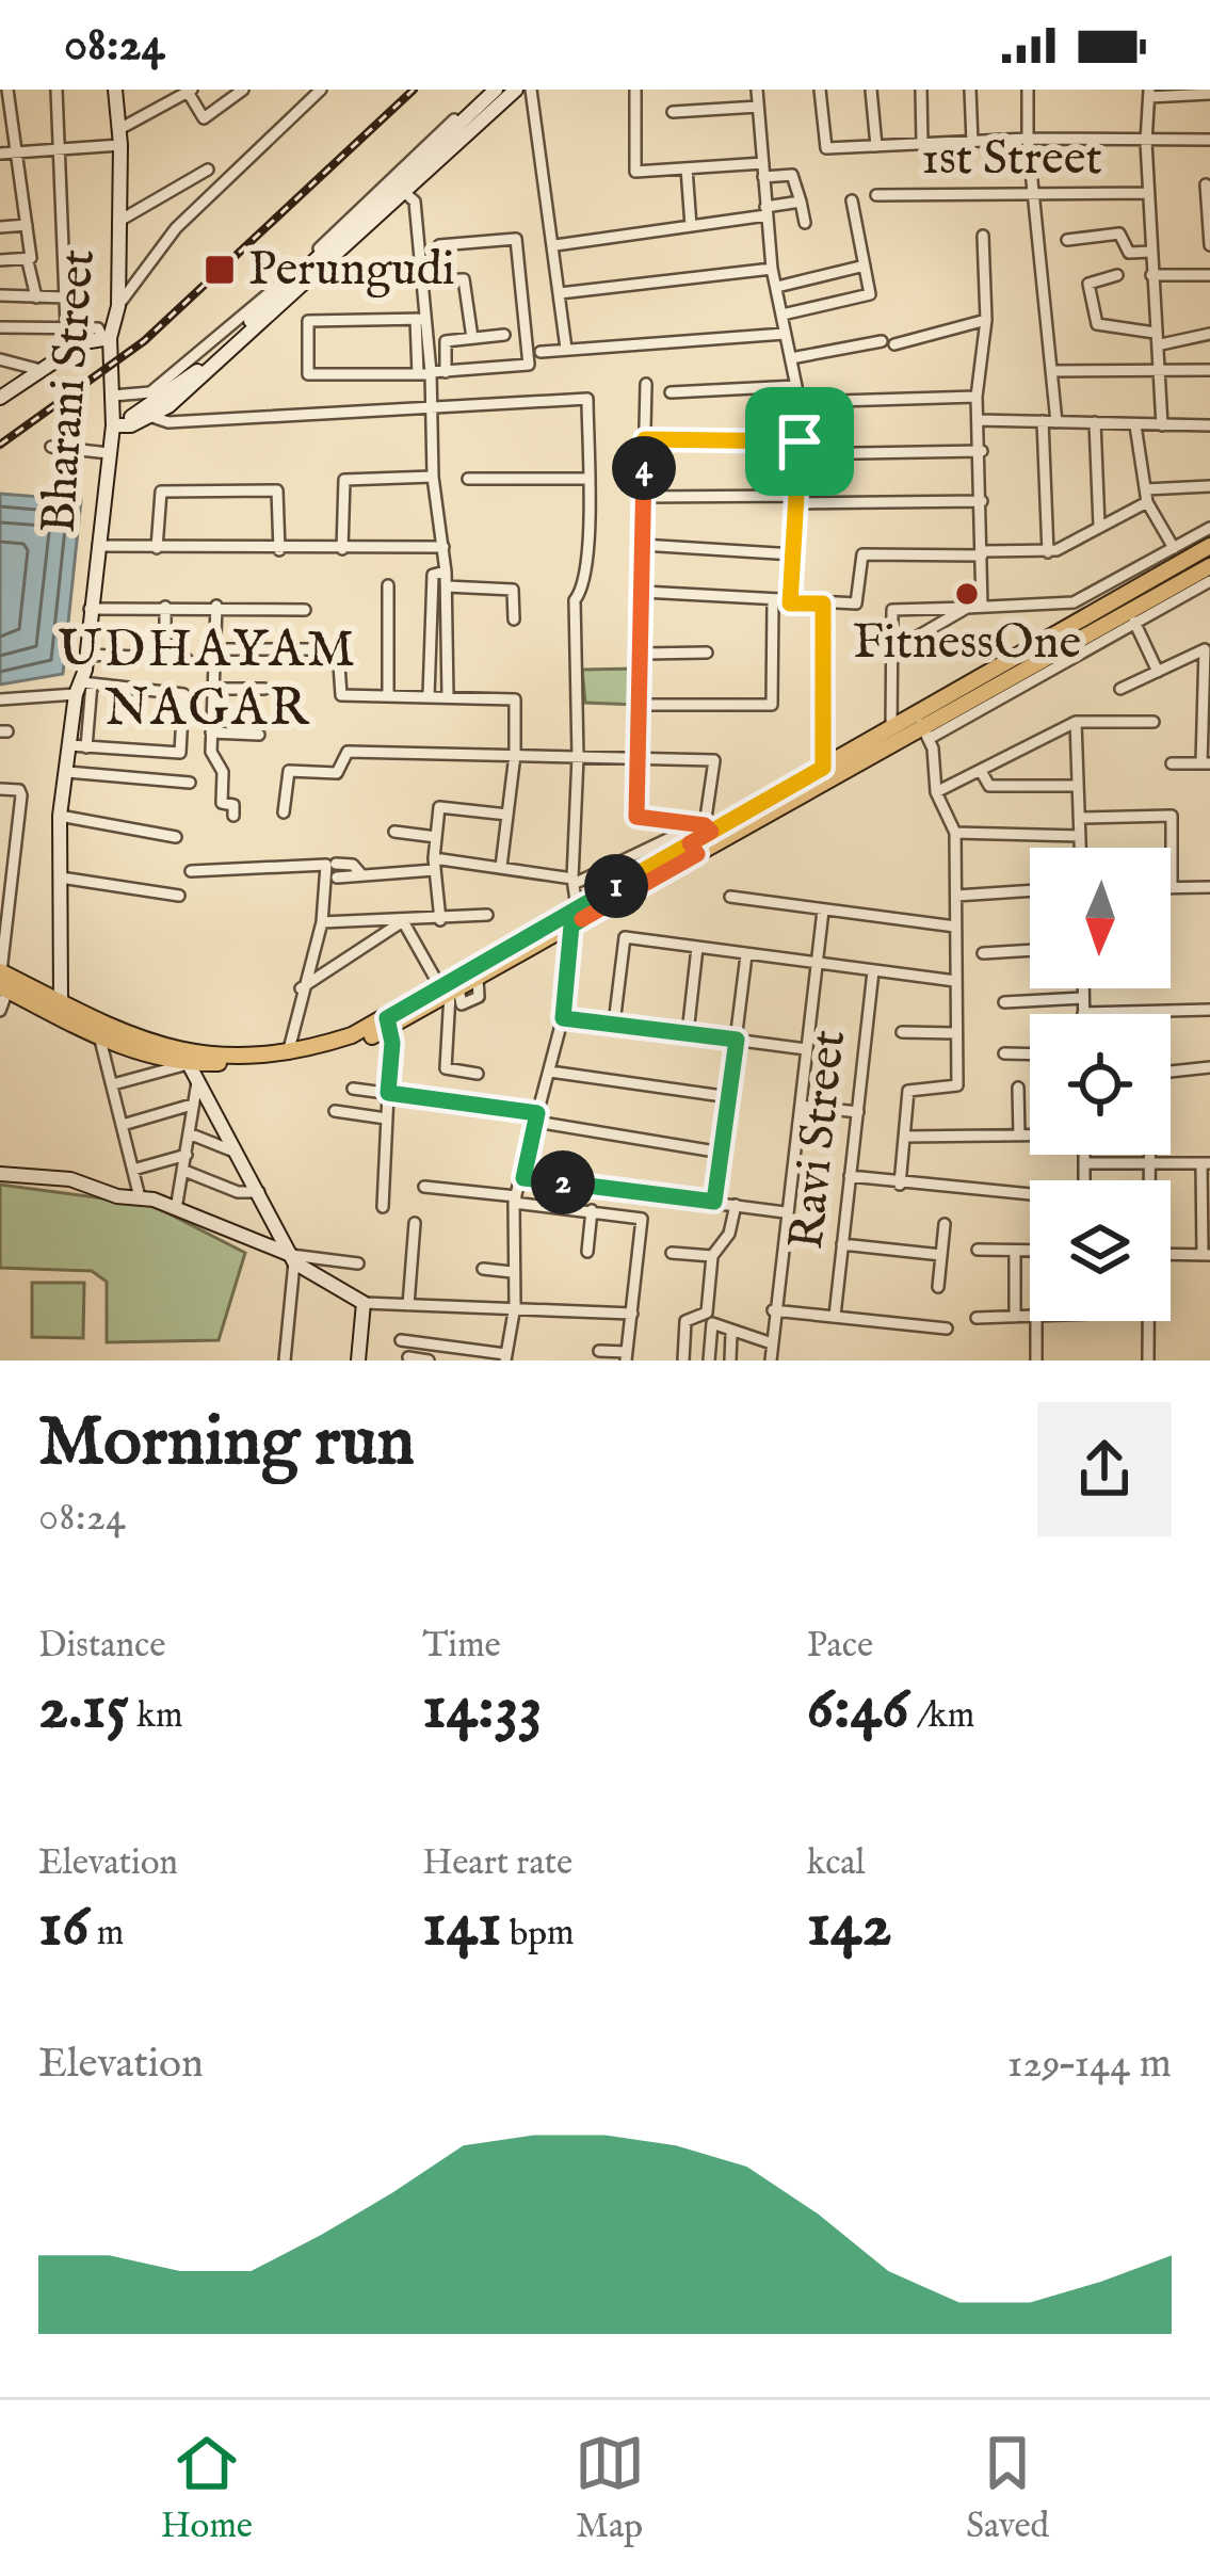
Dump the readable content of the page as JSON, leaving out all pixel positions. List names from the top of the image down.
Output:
{
  "streets": {
    "street": ["1st Street", "Bharani Street", "Ravi Street"]
  },
  "districts": ["UDHAYAM NAGAR"],
  "places": {
    "transit": ["Perungudi"],
    "other": ["FitnessOne"]
  },
  "north": "bottom",
  "page": {
    "status": "08:24",
    "pins": ["4", "1", "2"],
    "heading": ["Morning run", "08:24"],
    "stats": [
      ["Distance", "2.15 km"],
      ["Time", "14:33"],
      ["Pace", "6:46 /km"],
      ["Elevation", "16 m"],
      ["Heart rate", "141 bpm"],
      ["kcal", "142"]
    ],
    "chart": ["Elevation", "129–144 m"],
    "tabs": ["Home", "Map", "Saved"]
  }
}
